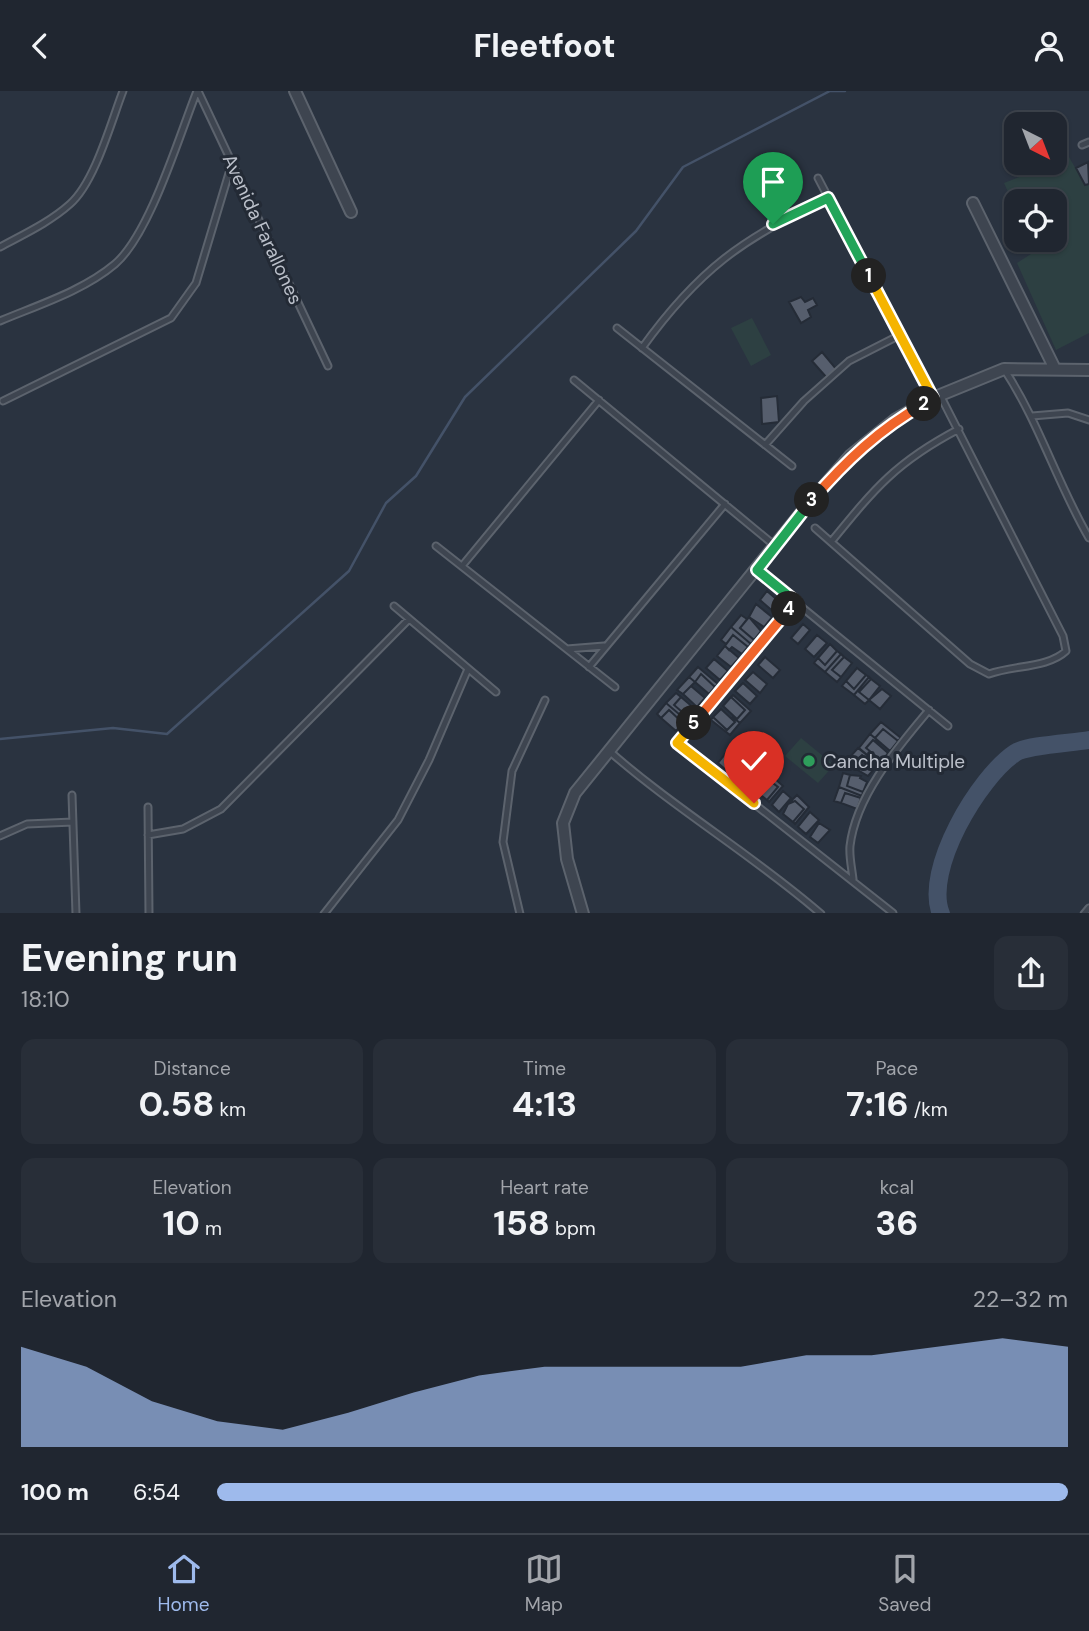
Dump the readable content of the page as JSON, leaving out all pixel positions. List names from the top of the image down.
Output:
{
  "streets": {
    "lane": ["Avenida Farallones"]
  },
  "places": ["Cancha Multiple"],
  "north": "bottom right",
  "page": {
    "header": "Fleetfoot",
    "pins": [
      "1",
      "2",
      "3",
      "4",
      "5"
    ],
    "heading": ["Evening run", "18:10"],
    "stats": [
      ["Distance", "0.58 km"],
      ["Time", "4:13"],
      ["Pace", "7:16 /km"],
      ["Elevation", "10 m"],
      ["Heart rate", "158 bpm"],
      ["kcal", "36"]
    ],
    "chart": ["Elevation", "22–32 m"],
    "list": [
      {
        "name": "100 m",
        "note": "6:54"
      }
    ],
    "tabs": ["Home", "Map", "Saved"]
  }
}
